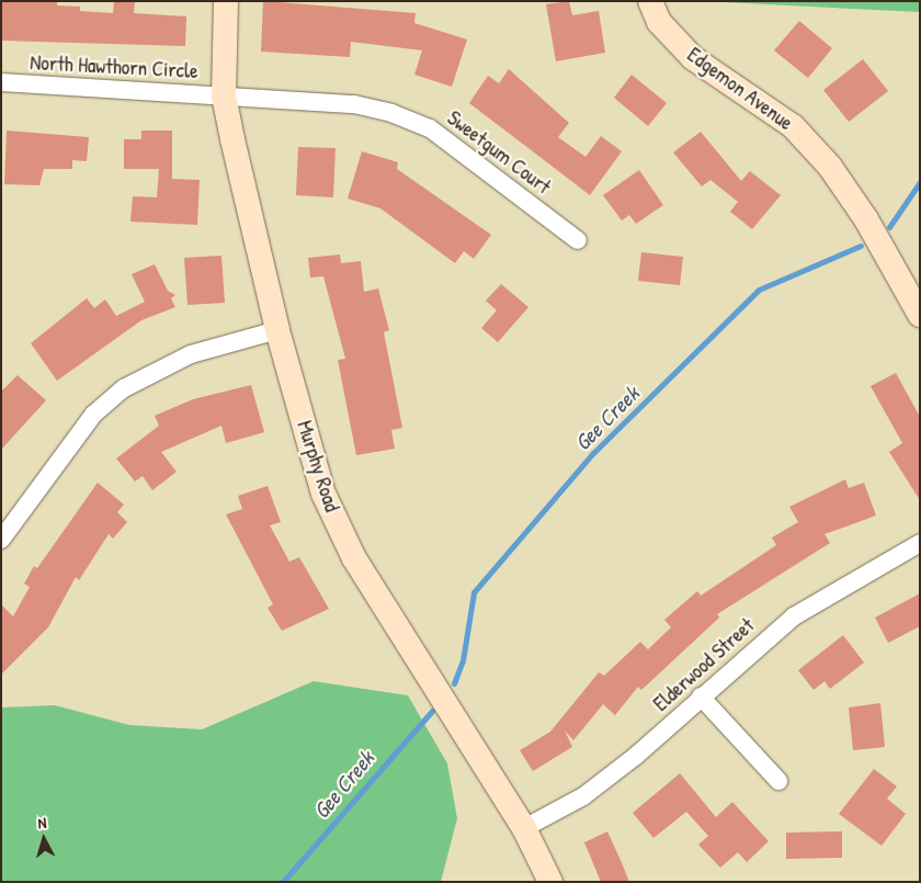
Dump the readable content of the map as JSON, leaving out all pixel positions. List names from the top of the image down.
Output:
{
  "streets": {
    "street": [
      "North Hawthorn Circle",
      "Edgemon Avenue",
      "Sweetgum Court",
      "Murphy Road",
      "Elderwood Street"
    ]
  },
  "crossings": [
    ["North Hawthorn Circle", "Sweetgum Court"],
    ["North Hawthorn Circle", "Murphy Road"],
    ["Sweetgum Court", "Murphy Road"],
    ["Murphy Road", "Elderwood Street"]
  ],
  "water": ["Gee Creek"],
  "north": "top"
}
